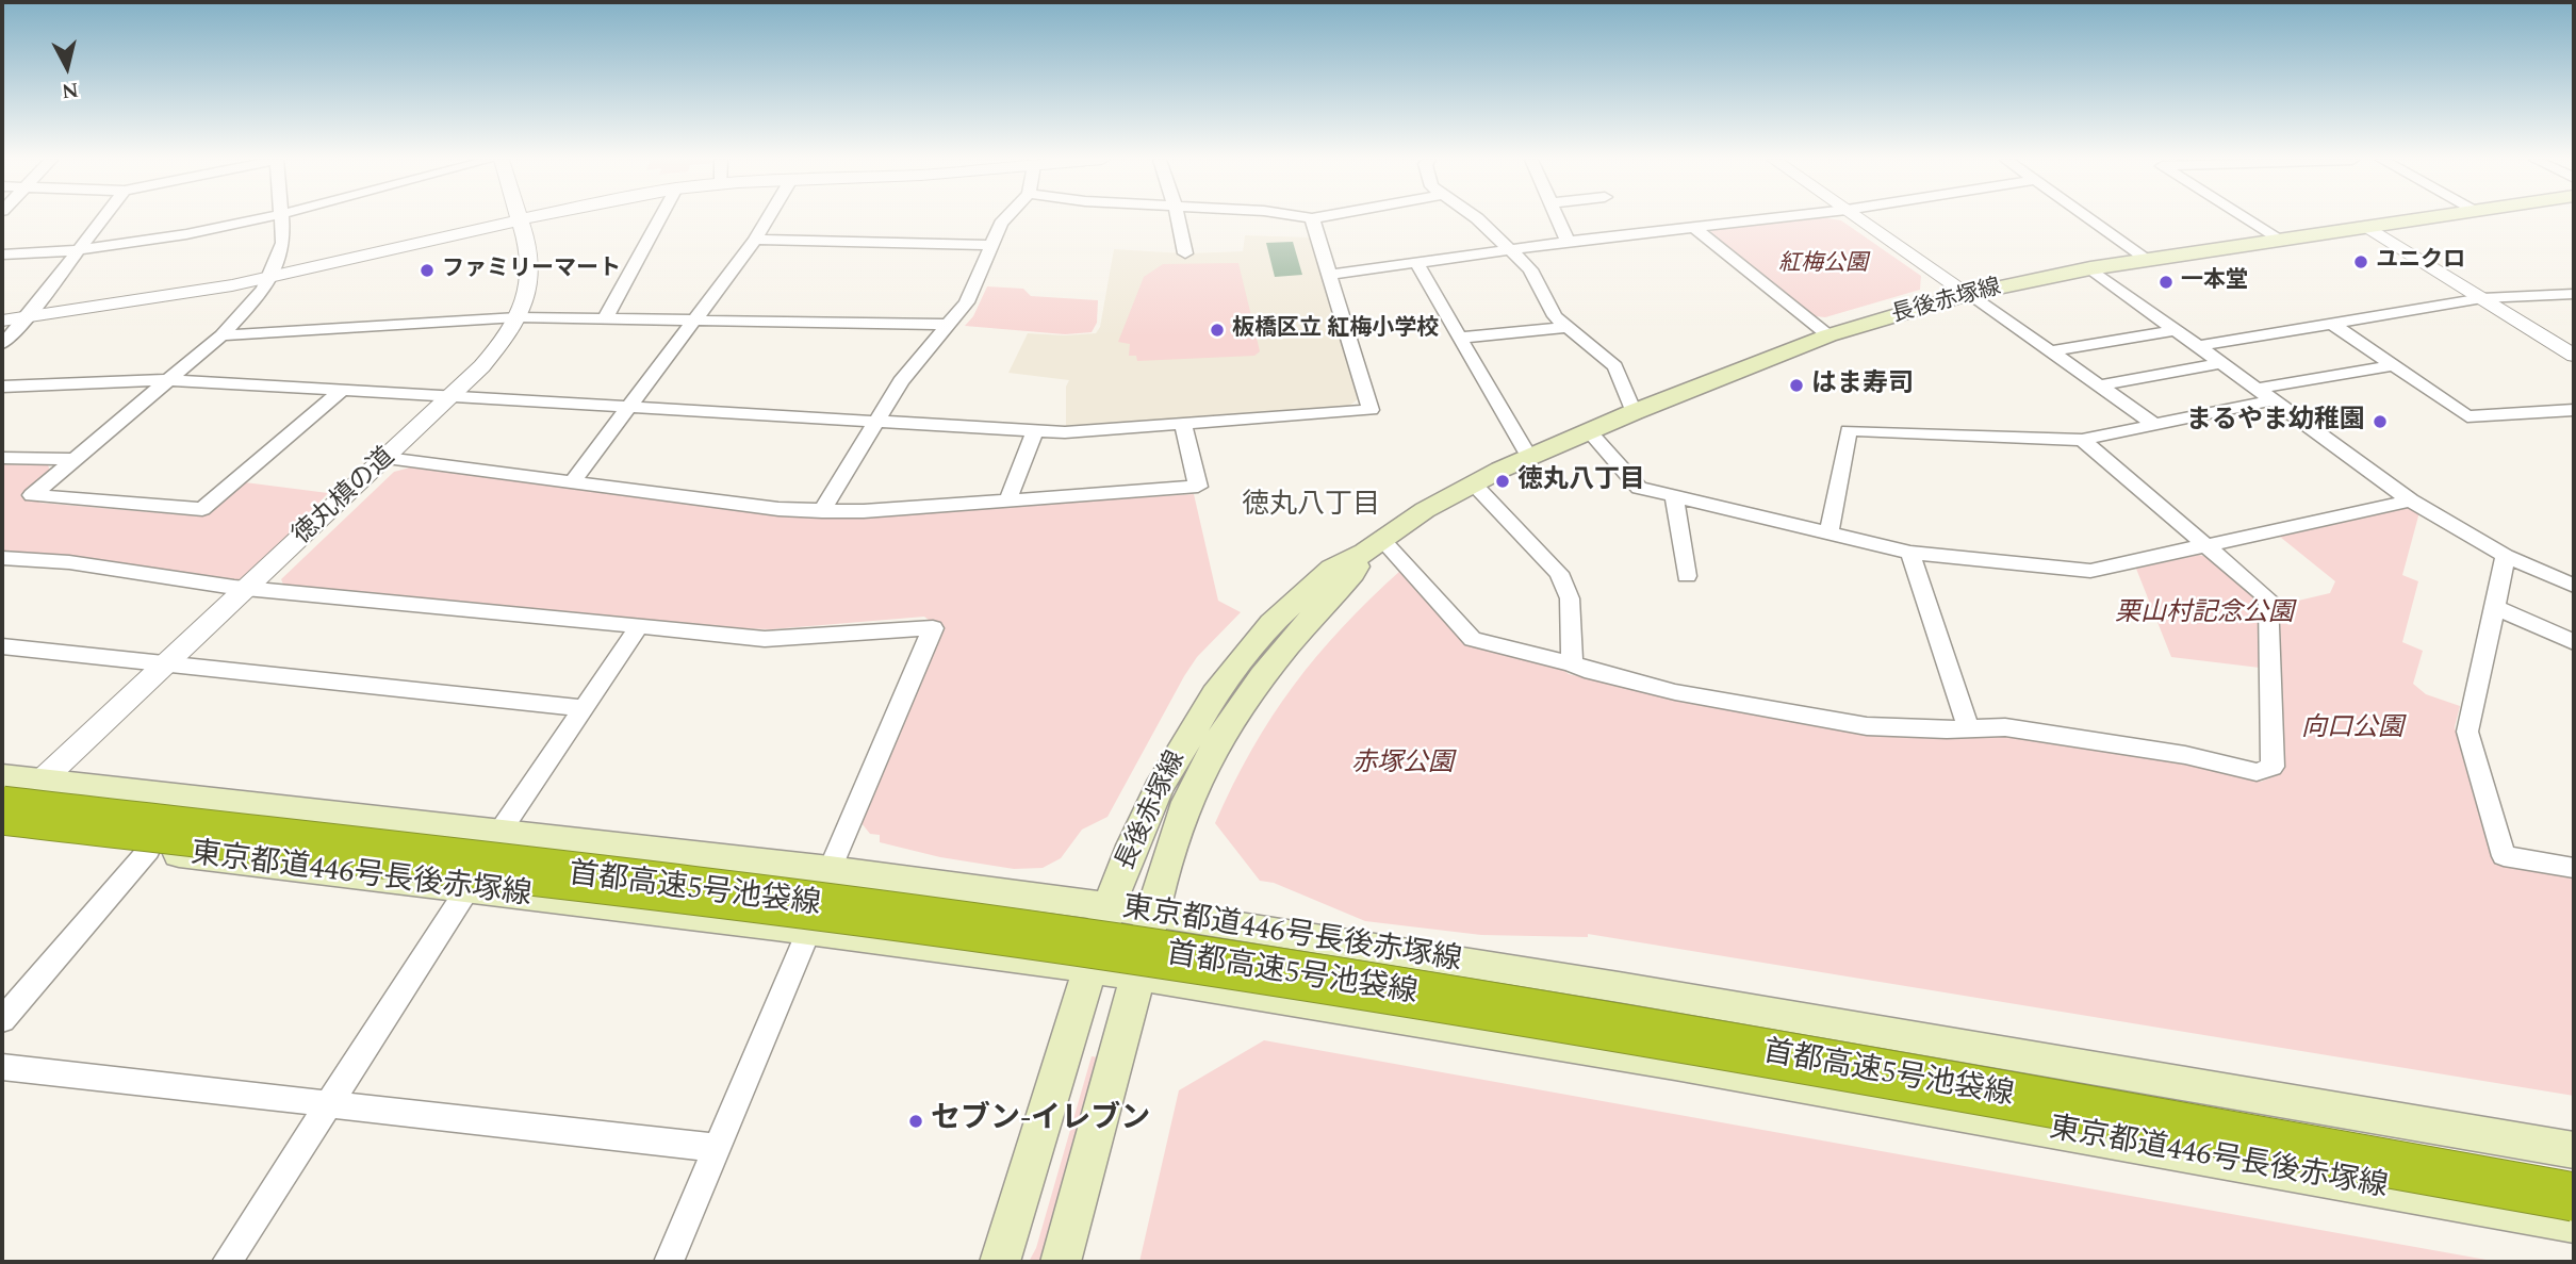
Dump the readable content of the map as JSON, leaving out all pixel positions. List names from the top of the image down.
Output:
{
  "streets": {
    "highway": ["首都高速5号池袋線"],
    "main road": ["長後赤塚線", "東京都道446号長後赤塚線"],
    "street": ["徳丸槙の道"]
  },
  "crossings": [
    ["長後赤塚線", "東京都道446号長後赤塚線"],
    ["徳丸槙の道", "東京都道446号長後赤塚線"],
    ["徳丸槙の道", "首都高速5号池袋線"],
    ["東京都道446号長後赤塚線", "首都高速5号池袋線"]
  ],
  "districts": ["徳丸八丁目"],
  "parks": [
    "紅梅公園",
    "栗山村記念公園",
    "向口公園",
    "赤塚公園"
  ],
  "places": [
    "ユニクロ",
    "ファミリーマート",
    "一本堂",
    "板橋区立 紅梅小学校",
    "はま寿司",
    "まるやま幼稚園",
    "徳丸八丁目",
    "セブン-イレブン"
  ],
  "north": "bottom"
}
